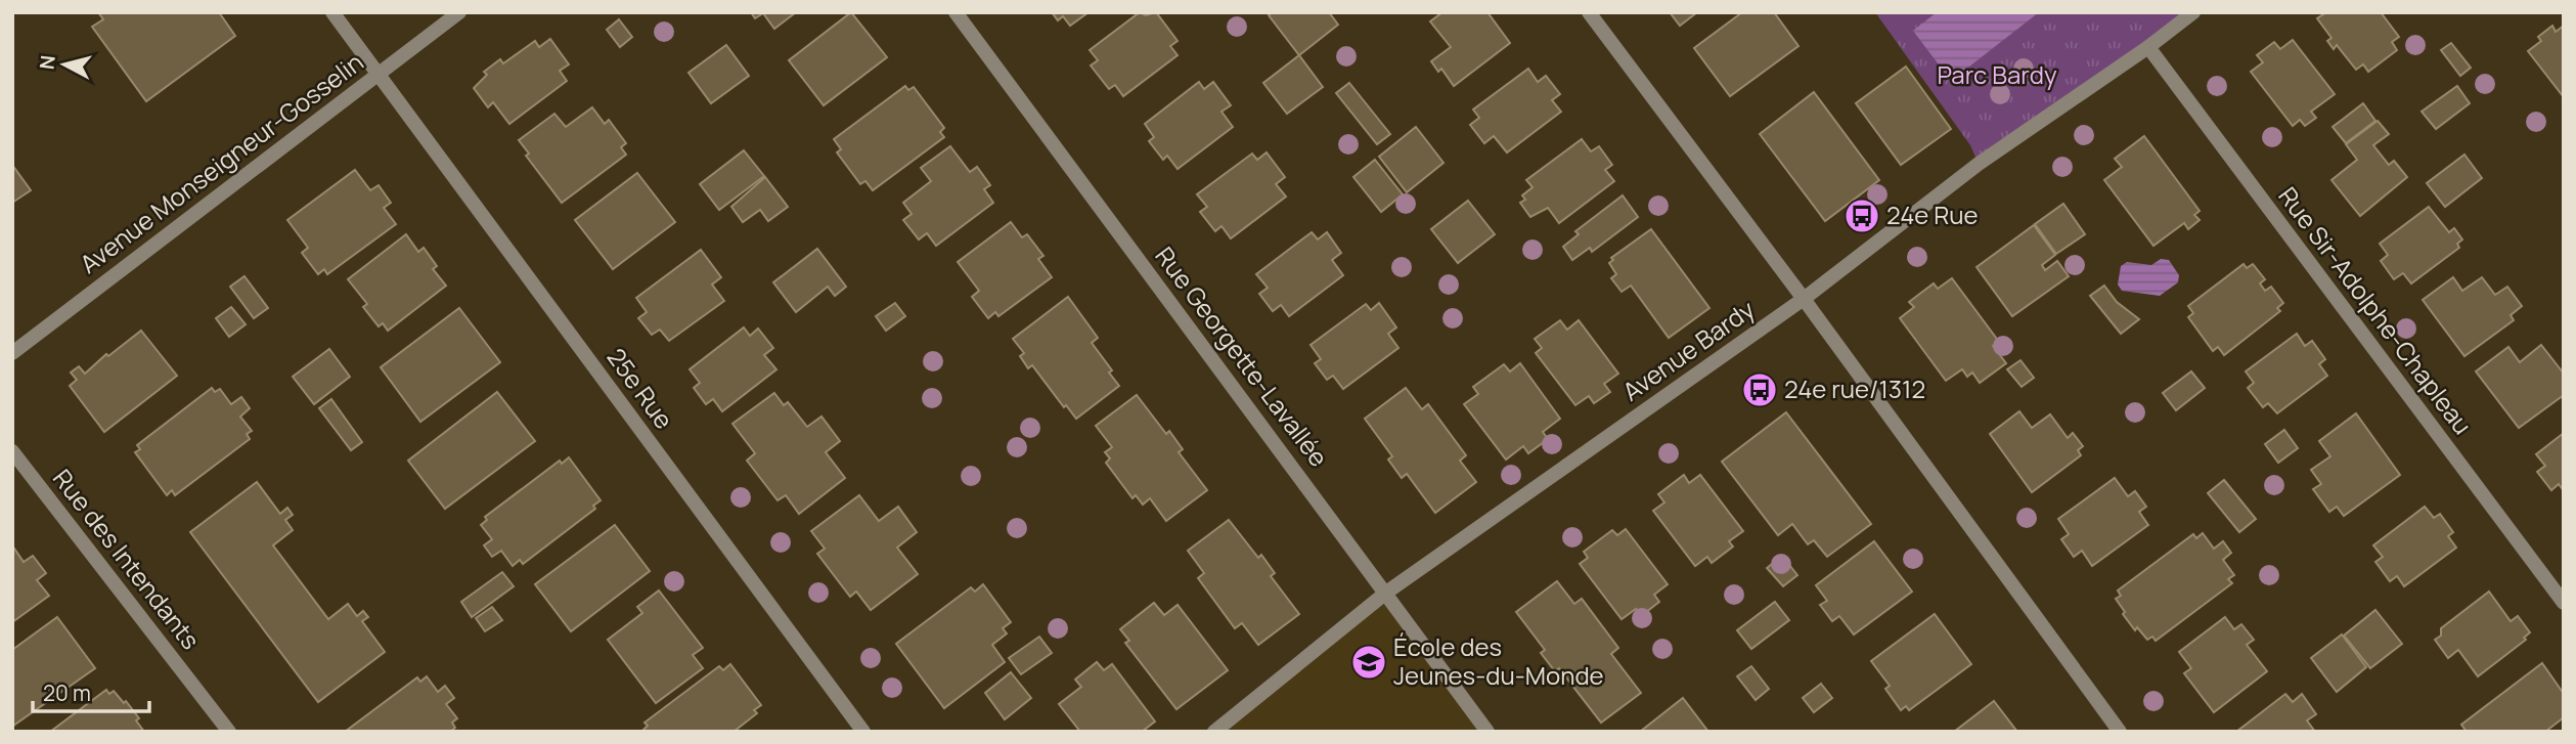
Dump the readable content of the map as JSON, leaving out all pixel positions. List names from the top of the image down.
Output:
{
  "streets": {
    "street": [
      "Avenue Monseigneur-Gosselin",
      "Rue Sir-Adolphe-Chapleau",
      "Avenue Bardy",
      "Rue Georgette-Lavallée",
      "25e Rue",
      "Rue des Intendants"
    ]
  },
  "crossings": [
    ["Avenue Monseigneur-Gosselin", "25e Rue"],
    ["Rue Sir-Adolphe-Chapleau", "Avenue Bardy"],
    ["Avenue Bardy", "Rue Georgette-Lavallée"]
  ],
  "parks": ["Parc Bardy"],
  "places": {
    "bus stop": ["24e Rue", "24e rue/1312"],
    "school or university": ["École des Jeunes-du-Monde"]
  },
  "scale_bar": "20 m",
  "north": "left"
}
